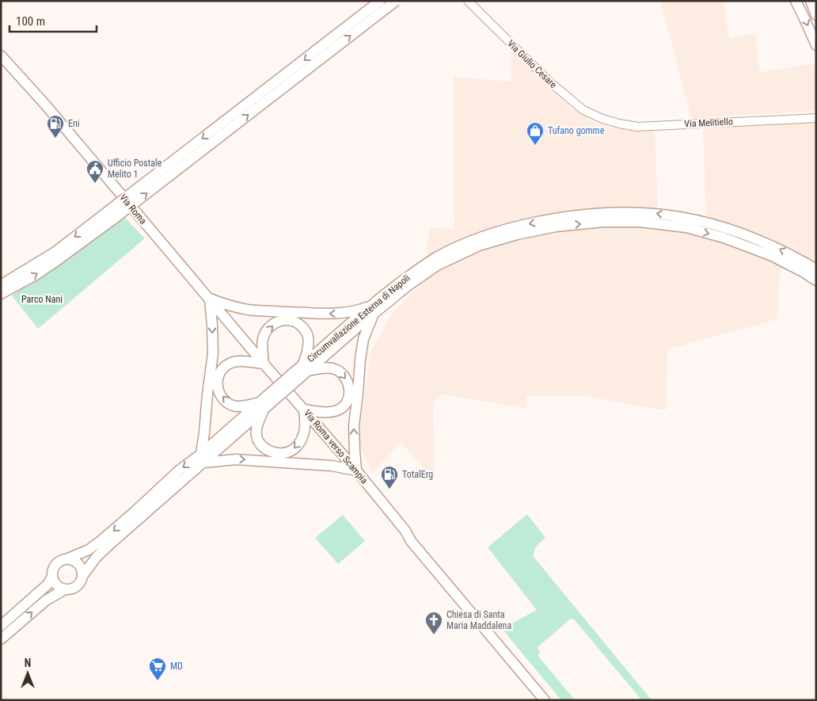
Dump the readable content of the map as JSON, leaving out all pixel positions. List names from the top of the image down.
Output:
{
  "streets": {
    "main road": ["Via Roma", "Circumvallazione Esterna di Napoli", "Via Roma verso Scampia"],
    "street": ["Via Giulio Cesare", "Via Melitiello"]
  },
  "crossings": [
    ["Via Giulio Cesare", "Via Melitiello"],
    ["Via Roma", "Via Roma verso Scampia"]
  ],
  "parks": ["Parco Nani"],
  "places": {
    "fuel station": ["Eni", "TotalErg"],
    "shop": ["Tufano gomme"],
    "public building": ["Ufficio Postale Melito 1"],
    "church": ["Chiesa di Santa Maria Maddalena"],
    "supermarket": ["MD"]
  },
  "scale_bar": "100 m",
  "north": "top"
}
